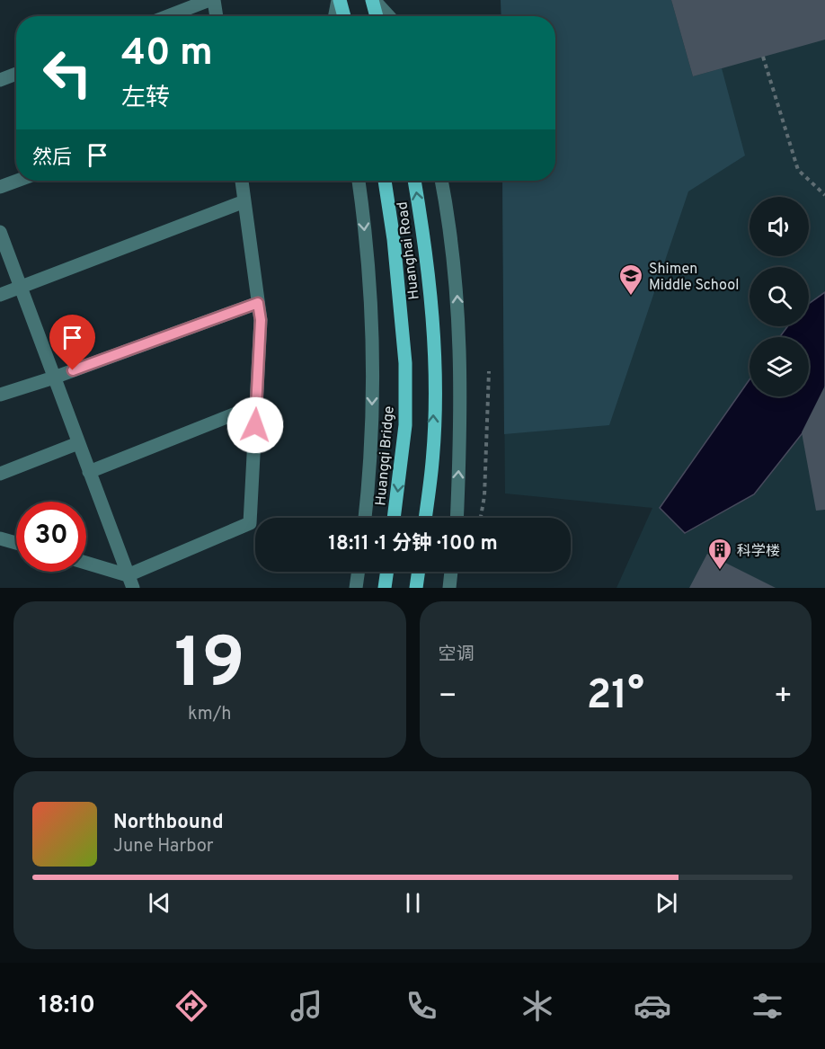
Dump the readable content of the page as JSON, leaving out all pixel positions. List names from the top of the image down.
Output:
{
  "streets": {
    "main road": ["Huanghai Road", "Huangqi Bridge"]
  },
  "crossings": [
    ["Huanghai Road", "Huangqi Bridge"]
  ],
  "one_way": ["Huangqi Bridge"],
  "places": {
    "school or university": ["Shimen Middle School"],
    "building": ["科学楼"]
  },
  "page": {
    "turn": ["40 m", "左转"],
    "then": "然后",
    "limit": "30",
    "trip": "18:11 · 1 分钟 · 100 m",
    "tile": [
      ["19", "km/h"],
      "空调"
    ],
    "heat": ["−", "21°", "+"],
    "song": ["Northbound", "June Harbor"],
    "tabs": "18:10"
  }
}
